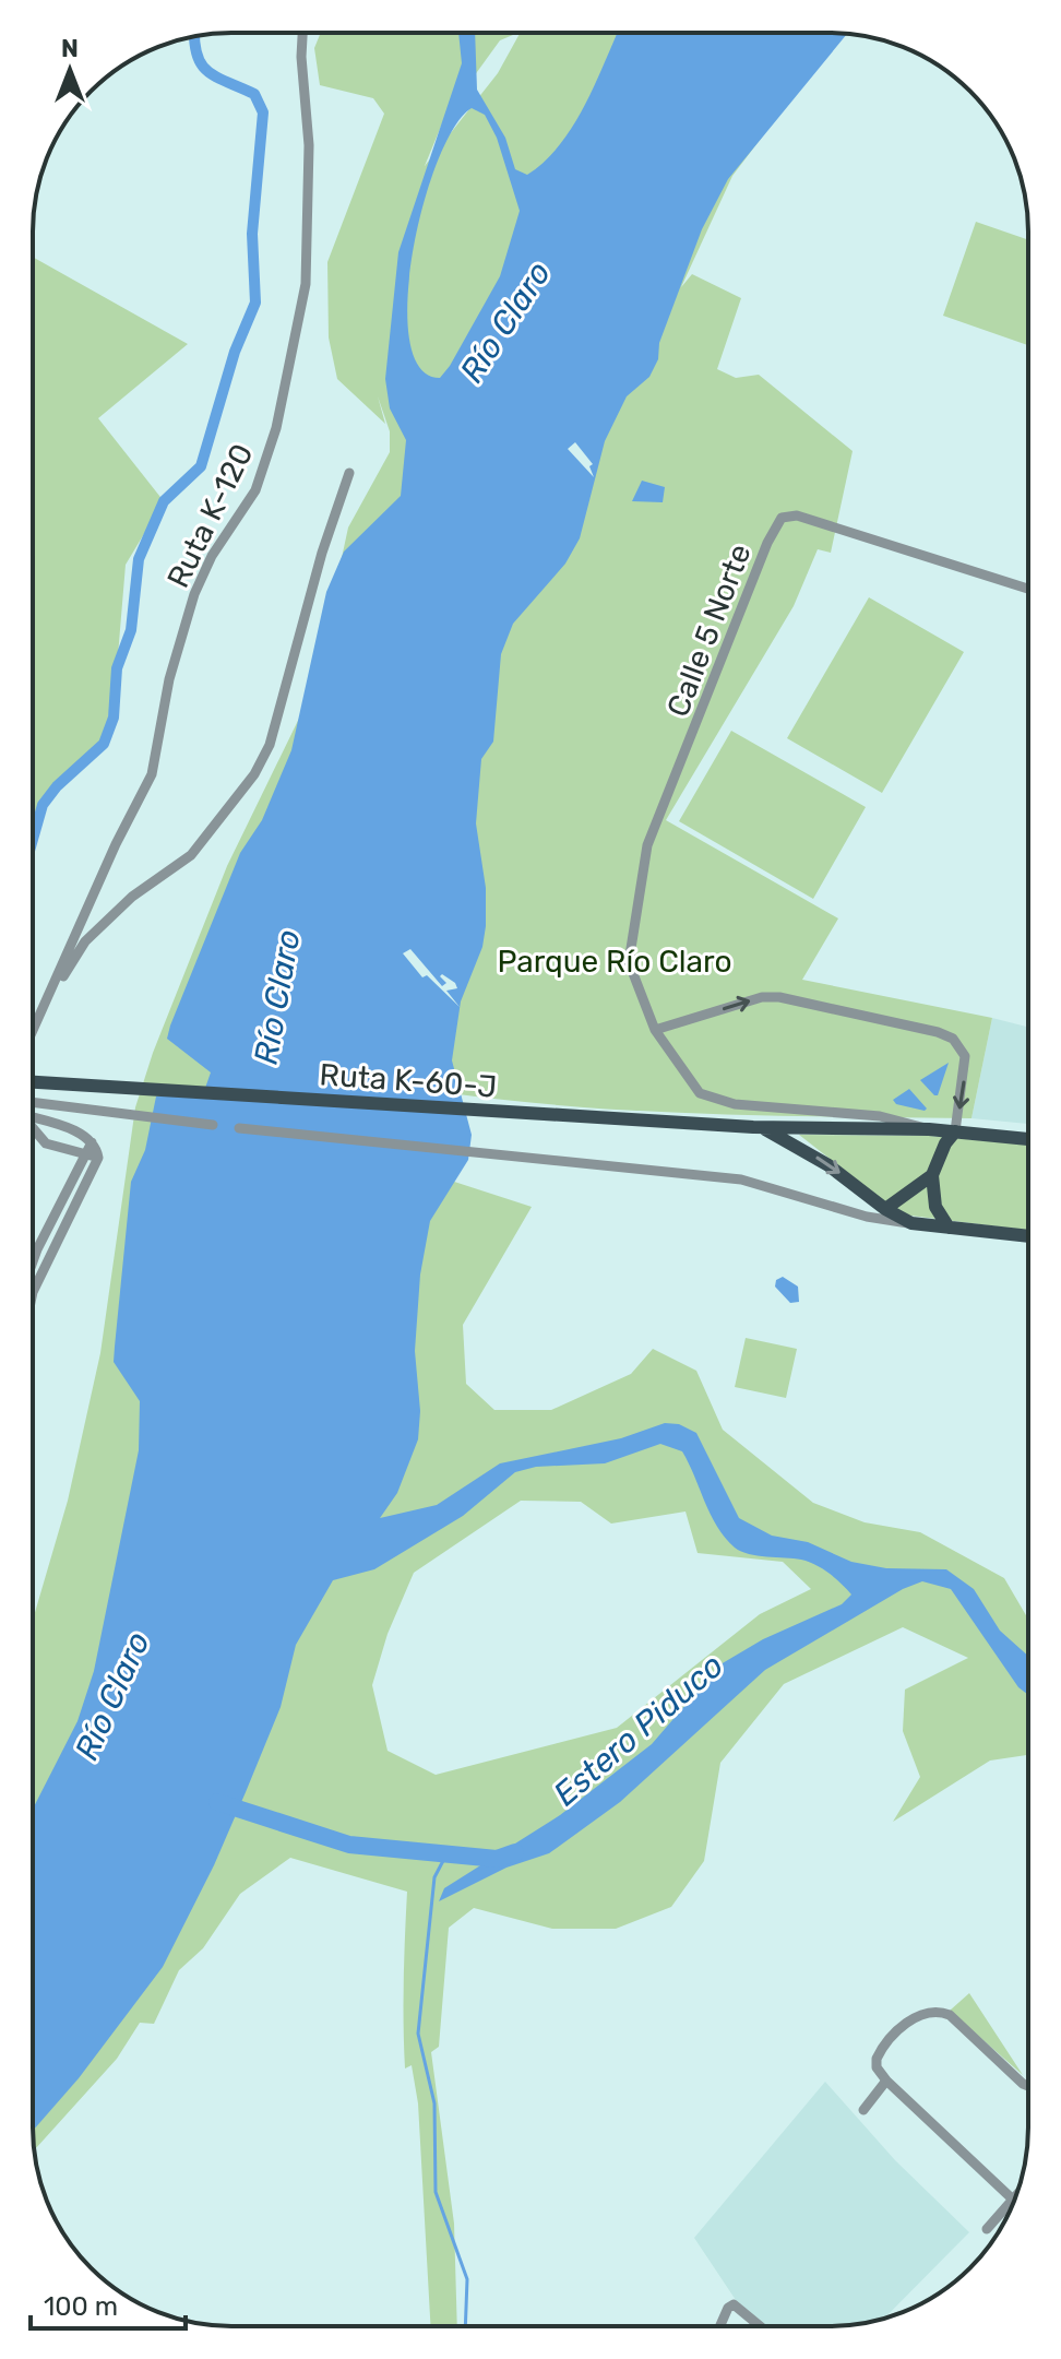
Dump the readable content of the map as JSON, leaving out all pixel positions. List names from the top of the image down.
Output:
{
  "streets": {
    "main road": ["Ruta K-60-J"],
    "street": ["Ruta K-120", "Calle 5 Norte"]
  },
  "water": ["Río Claro", "Estero Piduco"],
  "parks": ["Parque Río Claro"],
  "scale_bar": "100 m",
  "north": "top"
}
